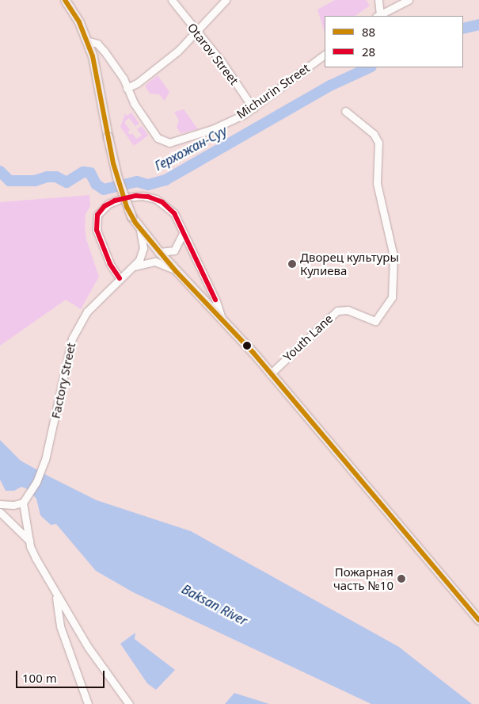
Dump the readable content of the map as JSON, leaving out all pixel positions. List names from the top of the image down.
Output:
{
  "streets": {
    "street": [
      "Otarov Street",
      "Michurin Street",
      "Youth Lane",
      "Factory Street"
    ]
  },
  "crossings": [
    ["Otarov Street", "Michurin Street"]
  ],
  "water": ["Герхожан-Суу", "Baksan River"],
  "places": ["Дворец культуры Кулиева", "Пожарная часть №10"],
  "lines": ["transit line 88", "transit line 28"],
  "legend": ["88", "28"],
  "scale_bar": "100 m"
}
